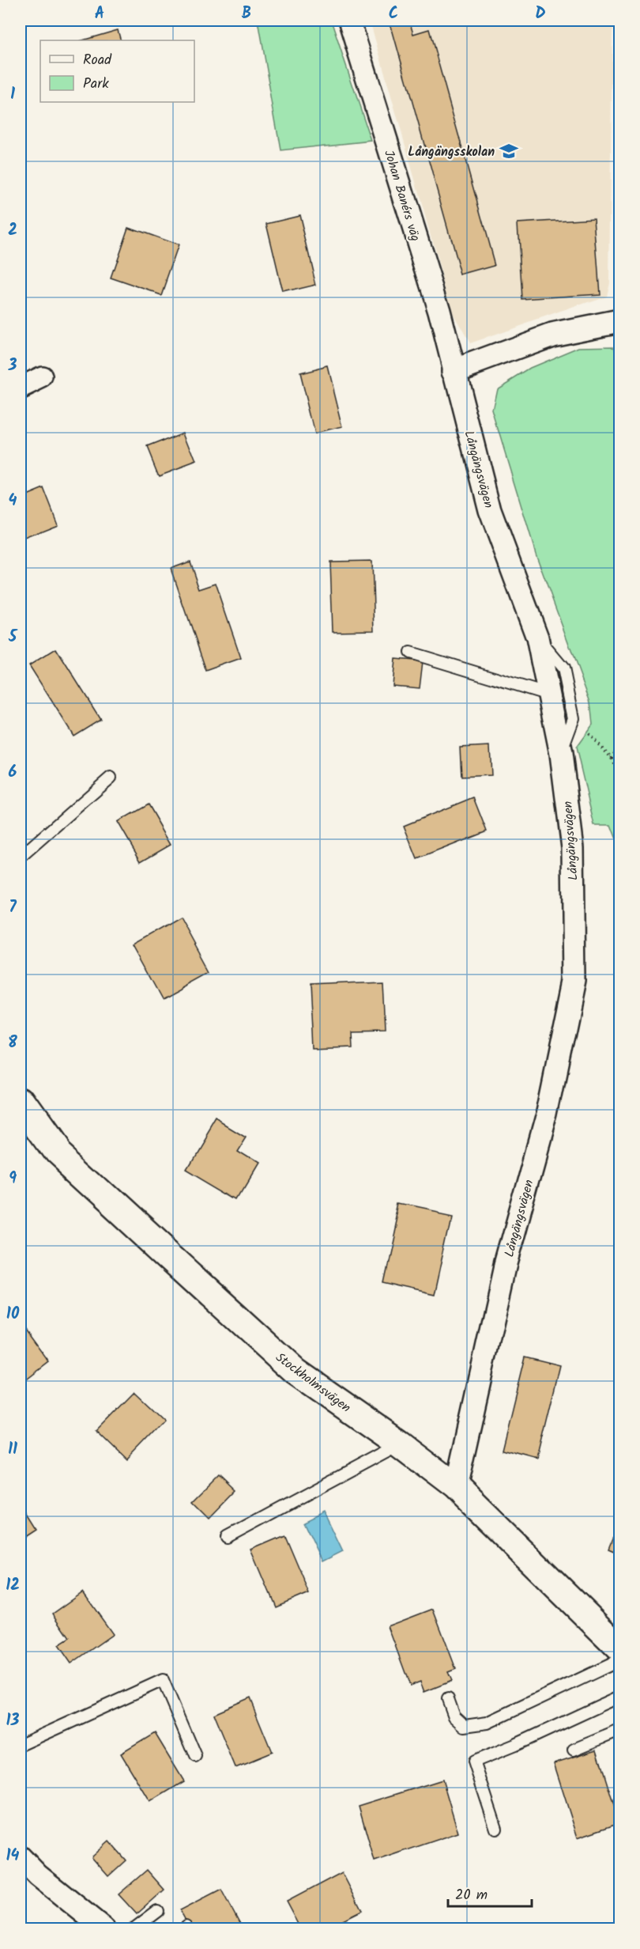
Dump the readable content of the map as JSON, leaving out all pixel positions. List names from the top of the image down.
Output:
{
  "streets": {
    "street": ["Johan Banérs väg", "Långängsvägen", "Stockholmsvägen"]
  },
  "crossings": [
    ["Johan Banérs väg", "Långängsvägen"],
    ["Långängsvägen", "Stockholmsvägen"]
  ],
  "places": {
    "school or university": ["Långängsskolan"]
  },
  "legend": ["Road", "Park"],
  "scale_bar": "20 m",
  "grid": {
    "columns": [
      "A",
      "B",
      "C",
      "D"
    ],
    "rows": [
      "1",
      "2",
      "3",
      "4",
      "5",
      "6",
      "7",
      "8",
      "9",
      "10",
      "11",
      "12",
      "13",
      "14"
    ]
  }
}
